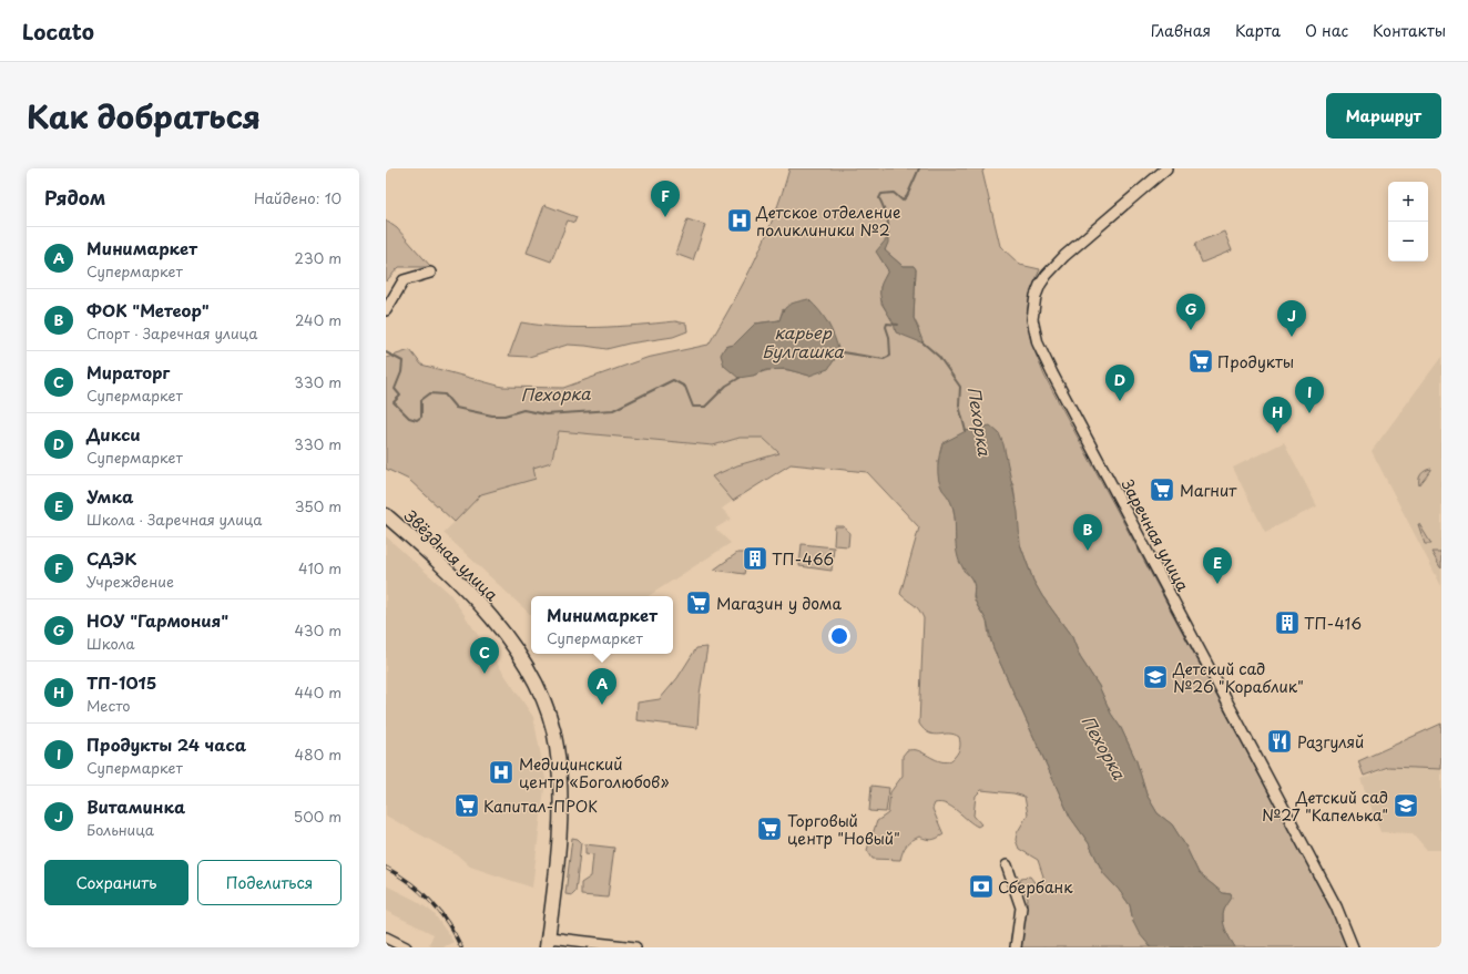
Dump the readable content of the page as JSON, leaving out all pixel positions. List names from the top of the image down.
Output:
{
  "streets": {
    "main road": ["Звёздная улица"],
    "street": ["Заречная улица"]
  },
  "water": ["карьер Булгашка", "Пехорка"],
  "places": {
    "hospital": ["Детское отделение поликлиники №2", "Медицинский центр «Боголюбов»"],
    "supermarket": [
      "Продукты",
      "Магнит",
      "Магазин у дома",
      "Капитал-ПРОК",
      "Торговый центр \"Новый\""
    ],
    "building": ["ТП-466", "ТП-416"],
    "school or university": ["Детский сад №26 \"Кораблик\"", "Детский сад №27 \"Капелька\""],
    "restaurant": ["Разгуляй"],
    "bank": ["Сбербанк"]
  },
  "page": {
    "header": "Locato",
    "nav": [
      "Главная",
      "Карта",
      "О нас",
      "Контакты"
    ],
    "title": "Как добраться",
    "buttons": [
      "Маршрут",
      ["Сохранить", "Поделиться"]
    ],
    "heading": ["Рядом", "Найдено: 10"],
    "pins": [
      "F",
      "G",
      "J",
      "D",
      "I",
      "H",
      "B",
      "E",
      "C",
      "A"
    ],
    "map_buttons": ["+", "−"],
    "list": [
      {
        "mark": "A",
        "name": "Минимаркет",
        "note": "Супермаркет",
        "value": "230 m"
      },
      {
        "mark": "B",
        "name": "ФОК \"Метеор\"",
        "note": "Спорт · Заречная улица",
        "value": "240 m"
      },
      {
        "mark": "C",
        "name": "Мираторг",
        "note": "Супермаркет",
        "value": "330 m"
      },
      {
        "mark": "D",
        "name": "Дикси",
        "note": "Супермаркет",
        "value": "330 m"
      },
      {
        "mark": "E",
        "name": "Умка",
        "note": "Школа · Заречная улица",
        "value": "350 m"
      },
      {
        "mark": "F",
        "name": "СДЭК",
        "note": "Учреждение",
        "value": "410 m"
      },
      {
        "mark": "G",
        "name": "НОУ \"Гармония\"",
        "note": "Школа",
        "value": "430 m"
      },
      {
        "mark": "H",
        "name": "ТП-1015",
        "note": "Место",
        "value": "440 m"
      },
      {
        "mark": "I",
        "name": "Продукты 24 часа",
        "note": "Супермаркет",
        "value": "480 m"
      },
      {
        "mark": "J",
        "name": "Витаминка",
        "note": "Больница",
        "value": "500 m"
      }
    ],
    "popup": ["Минимаркет", "Супермаркет"]
  }
}
